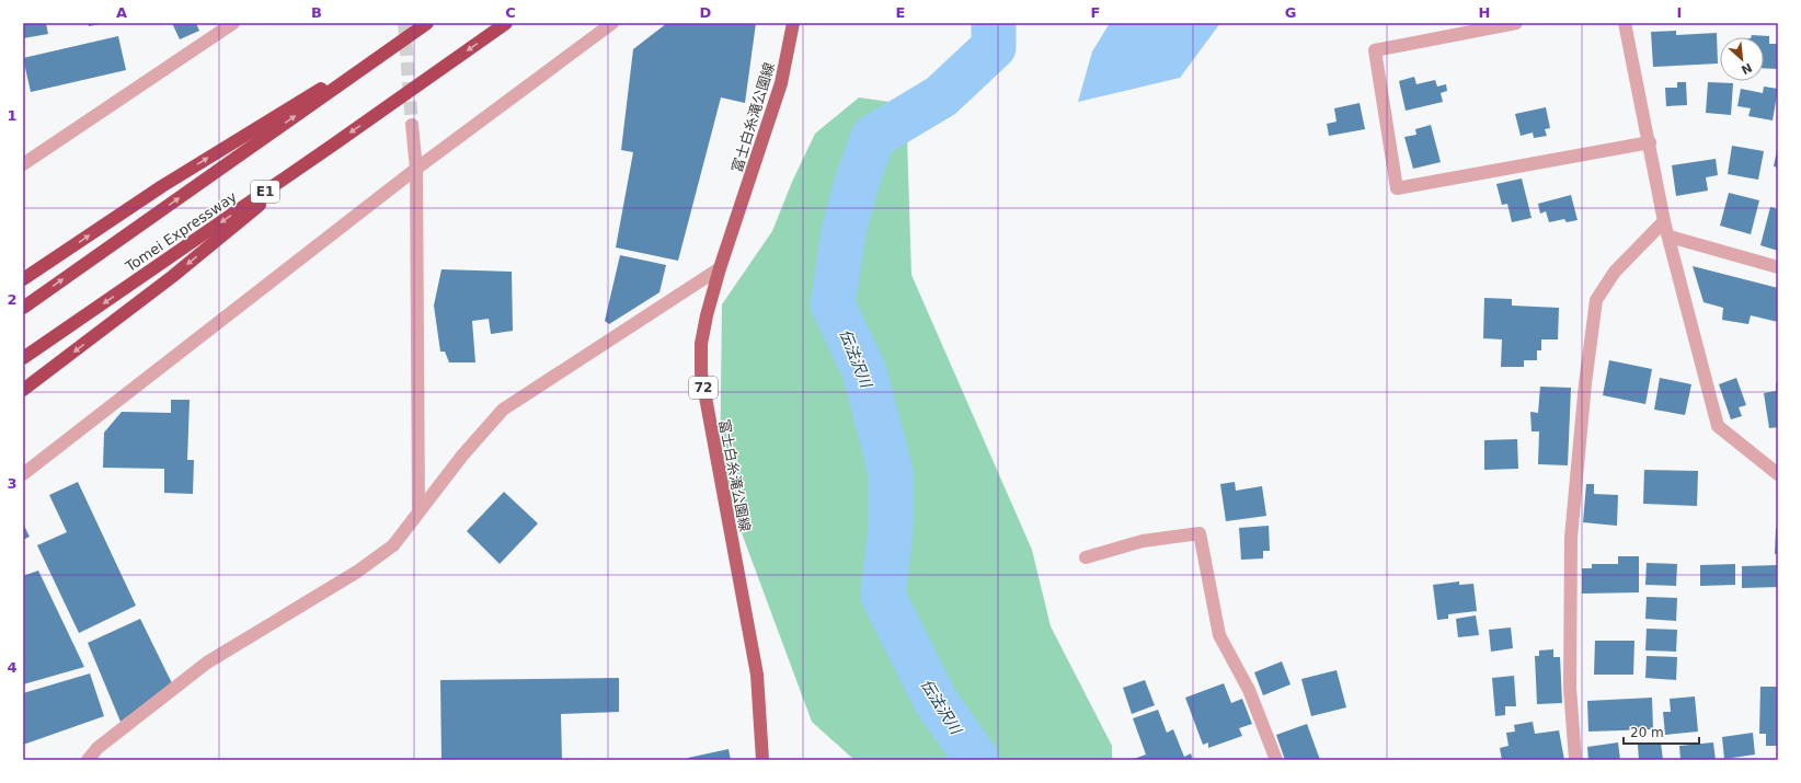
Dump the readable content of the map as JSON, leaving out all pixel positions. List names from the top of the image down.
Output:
{
  "streets": {
    "highway": ["E1", "Tomei Expressway"],
    "main road": ["富士白糸滝公園線", "72"]
  },
  "water": ["伝法沢川"],
  "scale_bar": "20 m",
  "north": "bottom right",
  "grid": {
    "columns": [
      "A",
      "B",
      "C",
      "D",
      "E",
      "F",
      "G",
      "H",
      "I"
    ],
    "rows": [
      "1",
      "2",
      "3",
      "4"
    ]
  }
}
